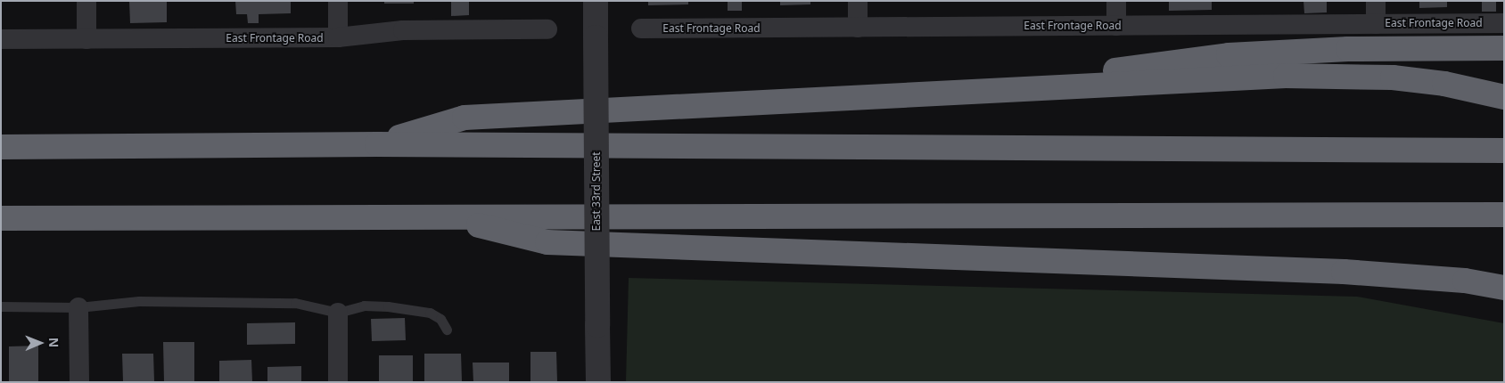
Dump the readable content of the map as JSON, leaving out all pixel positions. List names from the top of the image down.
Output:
{
  "streets": {
    "street": ["East Frontage Road", "East 33rd Street"]
  },
  "north": "right"
}
